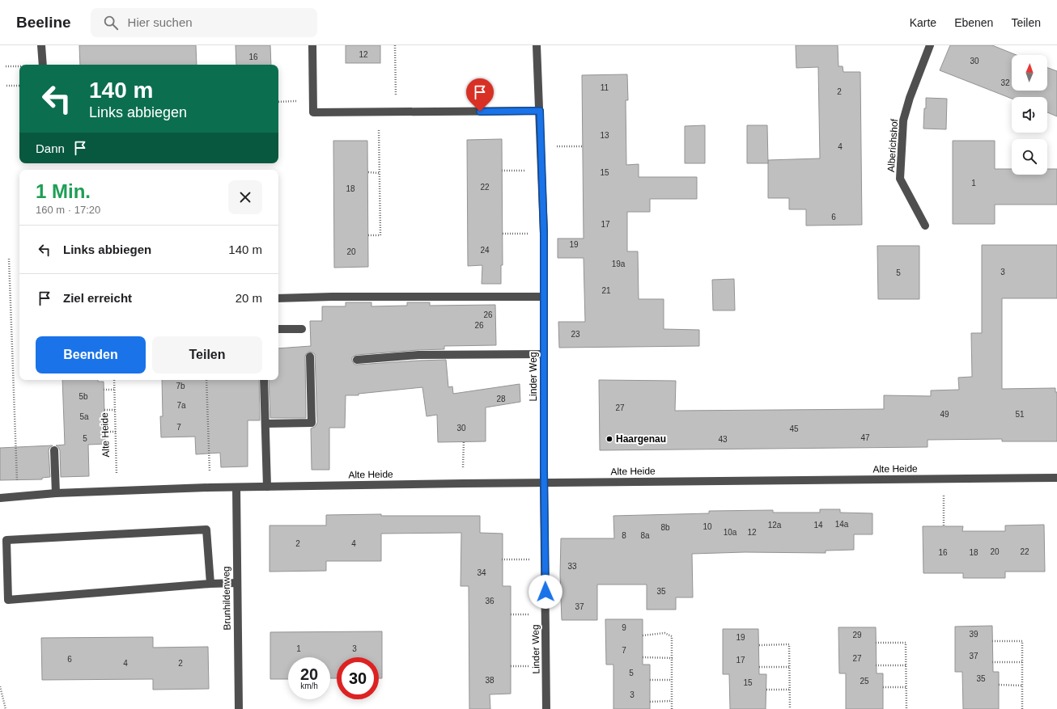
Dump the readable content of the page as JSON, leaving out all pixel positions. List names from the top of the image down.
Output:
{
  "streets": {
    "street": [
      "Alberichshof",
      "Linder Weg",
      "Alte Heide",
      "Brunhildenweg"
    ]
  },
  "crossings": [
    ["Linder Weg", "Alte Heide"],
    ["Alte Heide", "Brunhildenweg"]
  ],
  "places": ["Haargenau"],
  "house_numbers": [
    "12",
    "16",
    "30",
    "32",
    "11",
    "2",
    "13",
    "4",
    "15",
    "1",
    "22",
    "18",
    "6",
    "17",
    "19",
    "24",
    "20",
    "19a",
    "3",
    "5",
    "21",
    "26",
    "26",
    "23",
    "7b",
    "5b",
    "28",
    "7a",
    "27",
    "49",
    "51",
    "5a",
    "7",
    "30",
    "45",
    "47",
    "5",
    "43",
    "14a",
    "12a",
    "14",
    "10",
    "8b",
    "10a",
    "12",
    "8",
    "8a",
    "2",
    "4",
    "20",
    "22",
    "16",
    "18",
    "33",
    "34",
    "35",
    "36",
    "37",
    "9",
    "39",
    "29",
    "19",
    "1",
    "3",
    "7",
    "37",
    "27",
    "6",
    "17",
    "4",
    "2",
    "5",
    "35",
    "38",
    "25",
    "15",
    "3"
  ],
  "north": "top",
  "page": {
    "header": "Beeline",
    "search": "Hier suchen",
    "nav": ["Karte", "Ebenen", "Teilen"],
    "turn": ["140 m", "Links abbiegen"],
    "then": "Dann",
    "heading": ["1 Min.", "160 m · 17:20"],
    "list": [
      {
        "name": "Links abbiegen",
        "value": "140 m"
      },
      {
        "name": "Ziel erreicht",
        "value": "20 m"
      }
    ],
    "buttons": ["Beenden", "Teilen"],
    "speed": "20 km/h",
    "limit": "30"
  }
}
